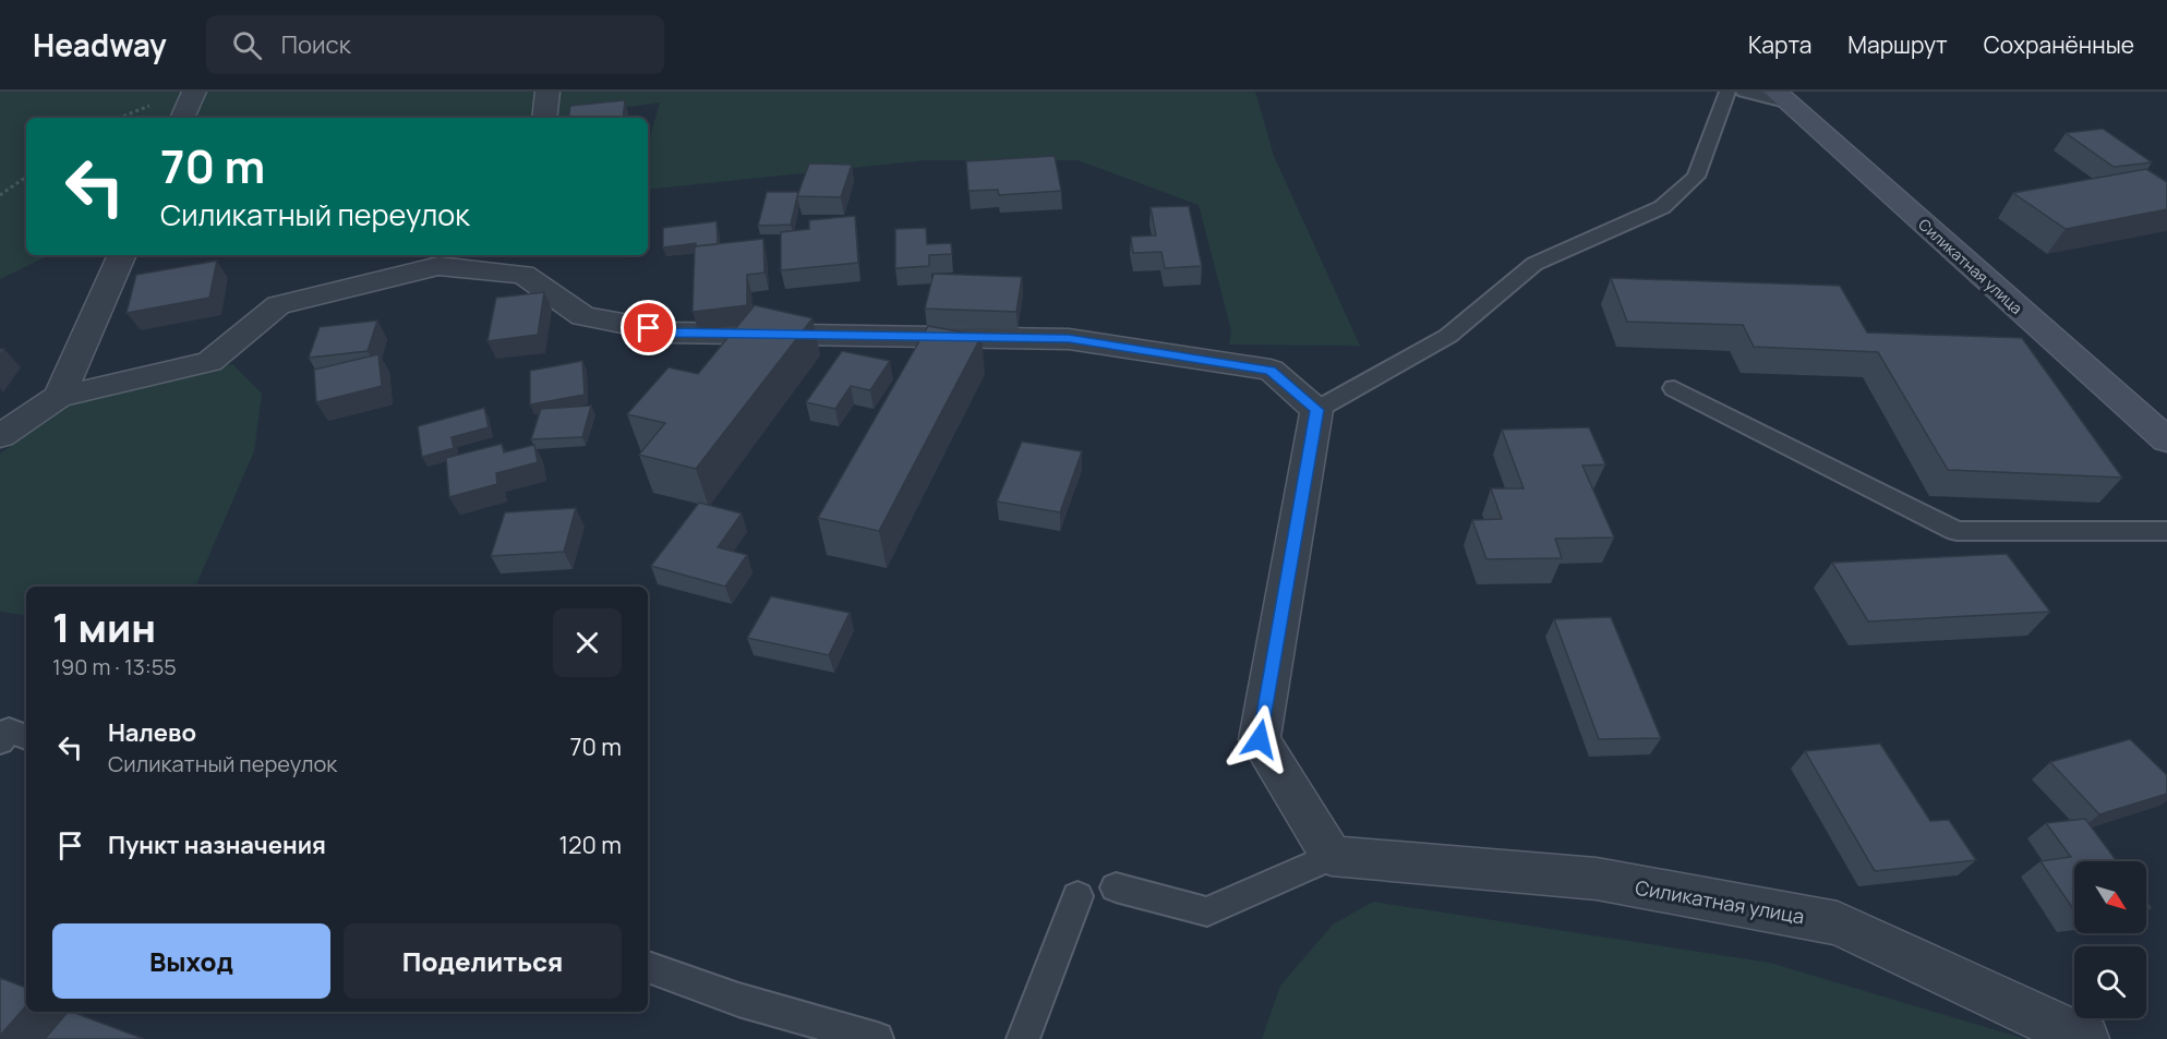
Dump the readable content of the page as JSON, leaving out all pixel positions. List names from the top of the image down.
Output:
{
  "streets": {
    "street": ["Силикатная улица"]
  },
  "north": "bottom right",
  "page": {
    "header": "Headway",
    "search": "Поиск",
    "nav": ["Карта", "Маршрут", "Сохранённые"],
    "turn": ["70 m", "Силикатный переулок"],
    "heading": ["1 мин", "190 m · 13:55"],
    "list": [
      {
        "name": "Налево",
        "note": "Силикатный переулок",
        "value": "70 m"
      },
      {
        "name": "Пункт назначения",
        "value": "120 m"
      }
    ],
    "buttons": ["Выход", "Поделиться"]
  }
}
